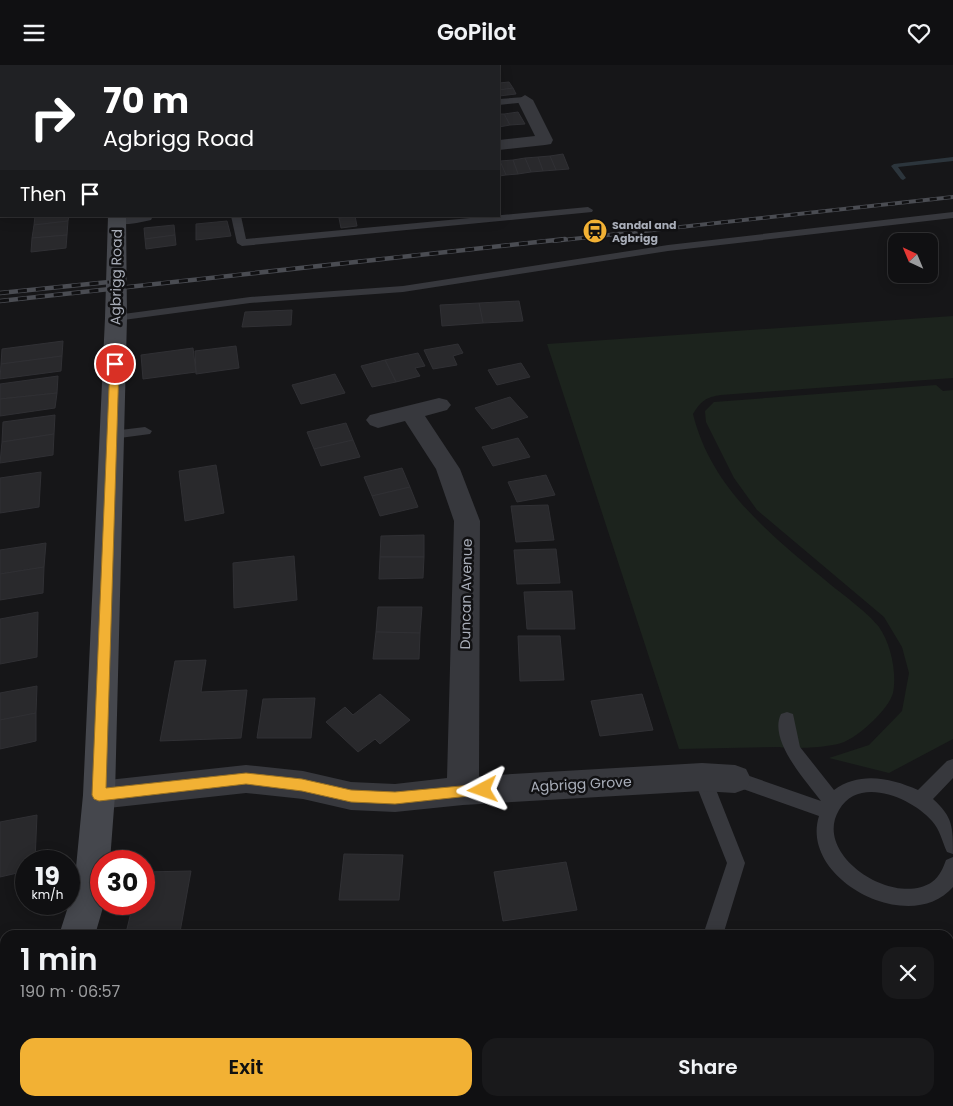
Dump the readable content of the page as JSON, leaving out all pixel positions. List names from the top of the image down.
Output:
{
  "streets": {
    "main road": ["Agbrigg Road"],
    "street": ["Duncan Avenue", "Agbrigg Grove"]
  },
  "crossings": [
    ["Agbrigg Road", "Agbrigg Grove"],
    ["Duncan Avenue", "Agbrigg Grove"]
  ],
  "places": {
    "station": ["Sandal and Agbrigg"]
  },
  "north": "top left",
  "page": {
    "header": "GoPilot",
    "turn": ["70 m", "Agbrigg Road"],
    "then": "Then",
    "speed": "19 km/h",
    "limit": "30",
    "heading": ["1 min", "190 m · 06:57"],
    "buttons": ["Exit", "Share"]
  }
}
